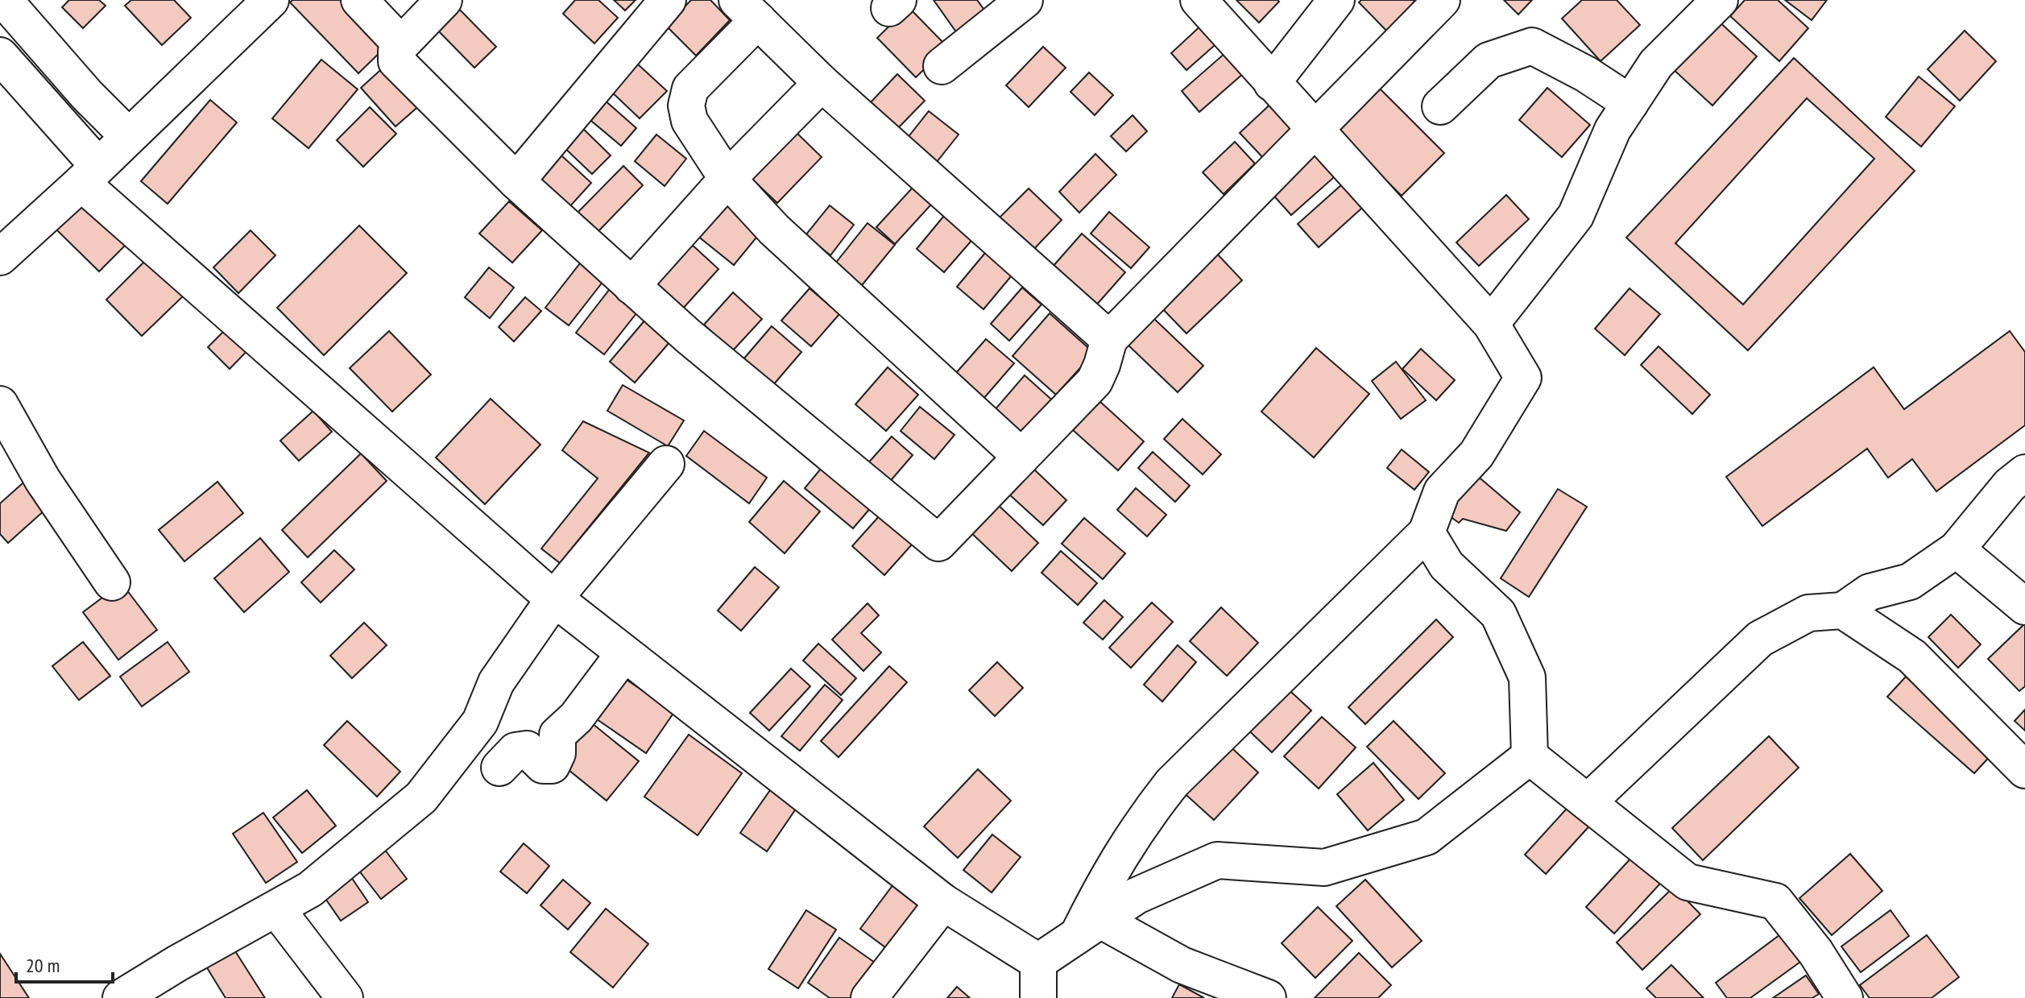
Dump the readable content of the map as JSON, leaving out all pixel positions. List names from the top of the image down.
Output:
{
  "scale_bar": "20 m"
}
